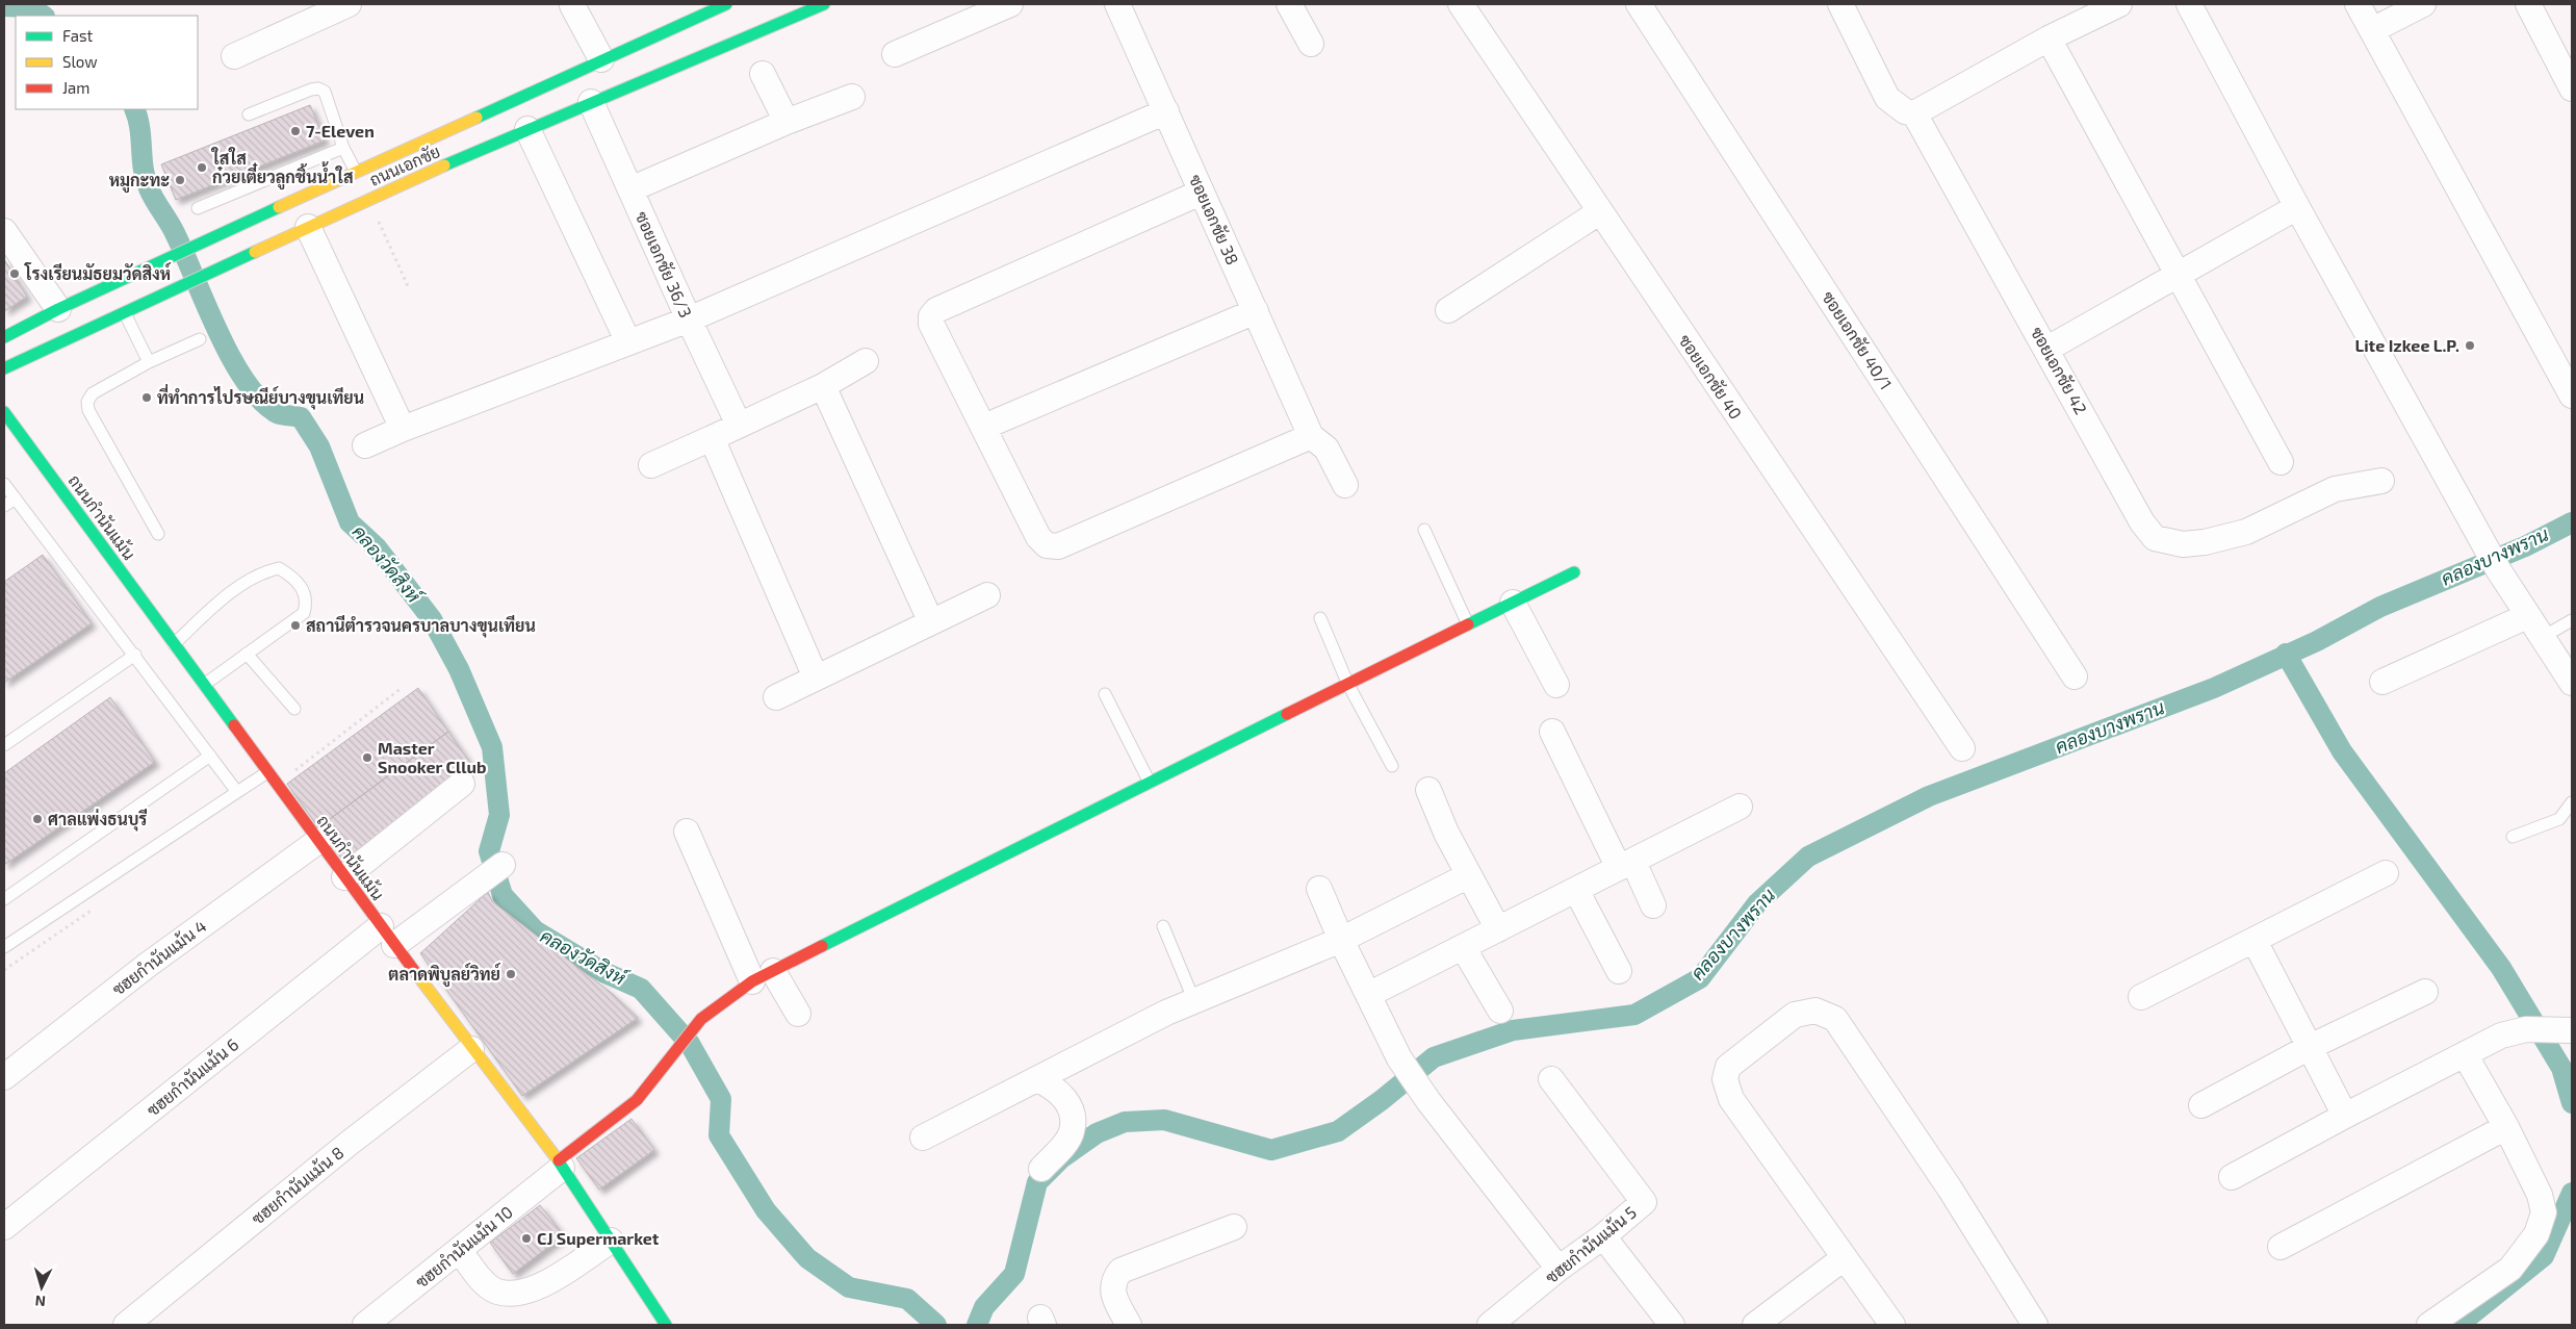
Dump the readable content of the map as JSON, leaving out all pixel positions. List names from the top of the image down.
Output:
{
  "streets": {
    "street": [
      "ถนนเอกชัย",
      "ซอยเอกชัย 38",
      "ซอยเอกชัย 36/3",
      "ซอยเอกชัย 40/1",
      "ซอยเอกชัย 42",
      "ซอยเอกชัย 40",
      "ถนนกำนันแม้น",
      "ซฮยกำนันแม้น 4",
      "ซฮยกำนันแม้น 6",
      "ซฮยกำนันแม้น 8",
      "ซฮยกำนันแม้น 5",
      "ซฮยกำนันแม้น 10"
    ]
  },
  "crossings": [
    ["ถนนเอกชัย", "ซอยเอกชัย 36/3"],
    ["ถนนกำนันแม้น", "ซฮยกำนันแม้น 4"],
    ["ถนนกำนันแม้น", "ซฮยกำนันแม้น 6"],
    ["ถนนกำนันแม้น", "ซฮยกำนันแม้น 8"],
    ["ถนนกำนันแม้น", "ซฮยกำนันแม้น 10"]
  ],
  "water": ["คลองบางพราน", "คลองวัดสิงห์"],
  "places": [
    "7-Eleven",
    "ใสใส ก๋วยเตี๋ยวลูกชิ้นน้ำใส",
    "หมูกะทะ",
    "โรงเรียนมัธยมวัดสิงห์",
    "Lite Izkee L.P.",
    "ที่ทำการไปรษณีย์บางขุนเทียน",
    "สถานีตำรวจนครบาลบางขุนเทียน",
    "Master Snooker Cllub",
    "ศาลแพ่งธนบุรี",
    "ตลาดพิบูลย์วิทย์",
    "CJ Supermarket"
  ],
  "legend": ["Fast", "Slow", "Jam"],
  "north": "bottom"
}
